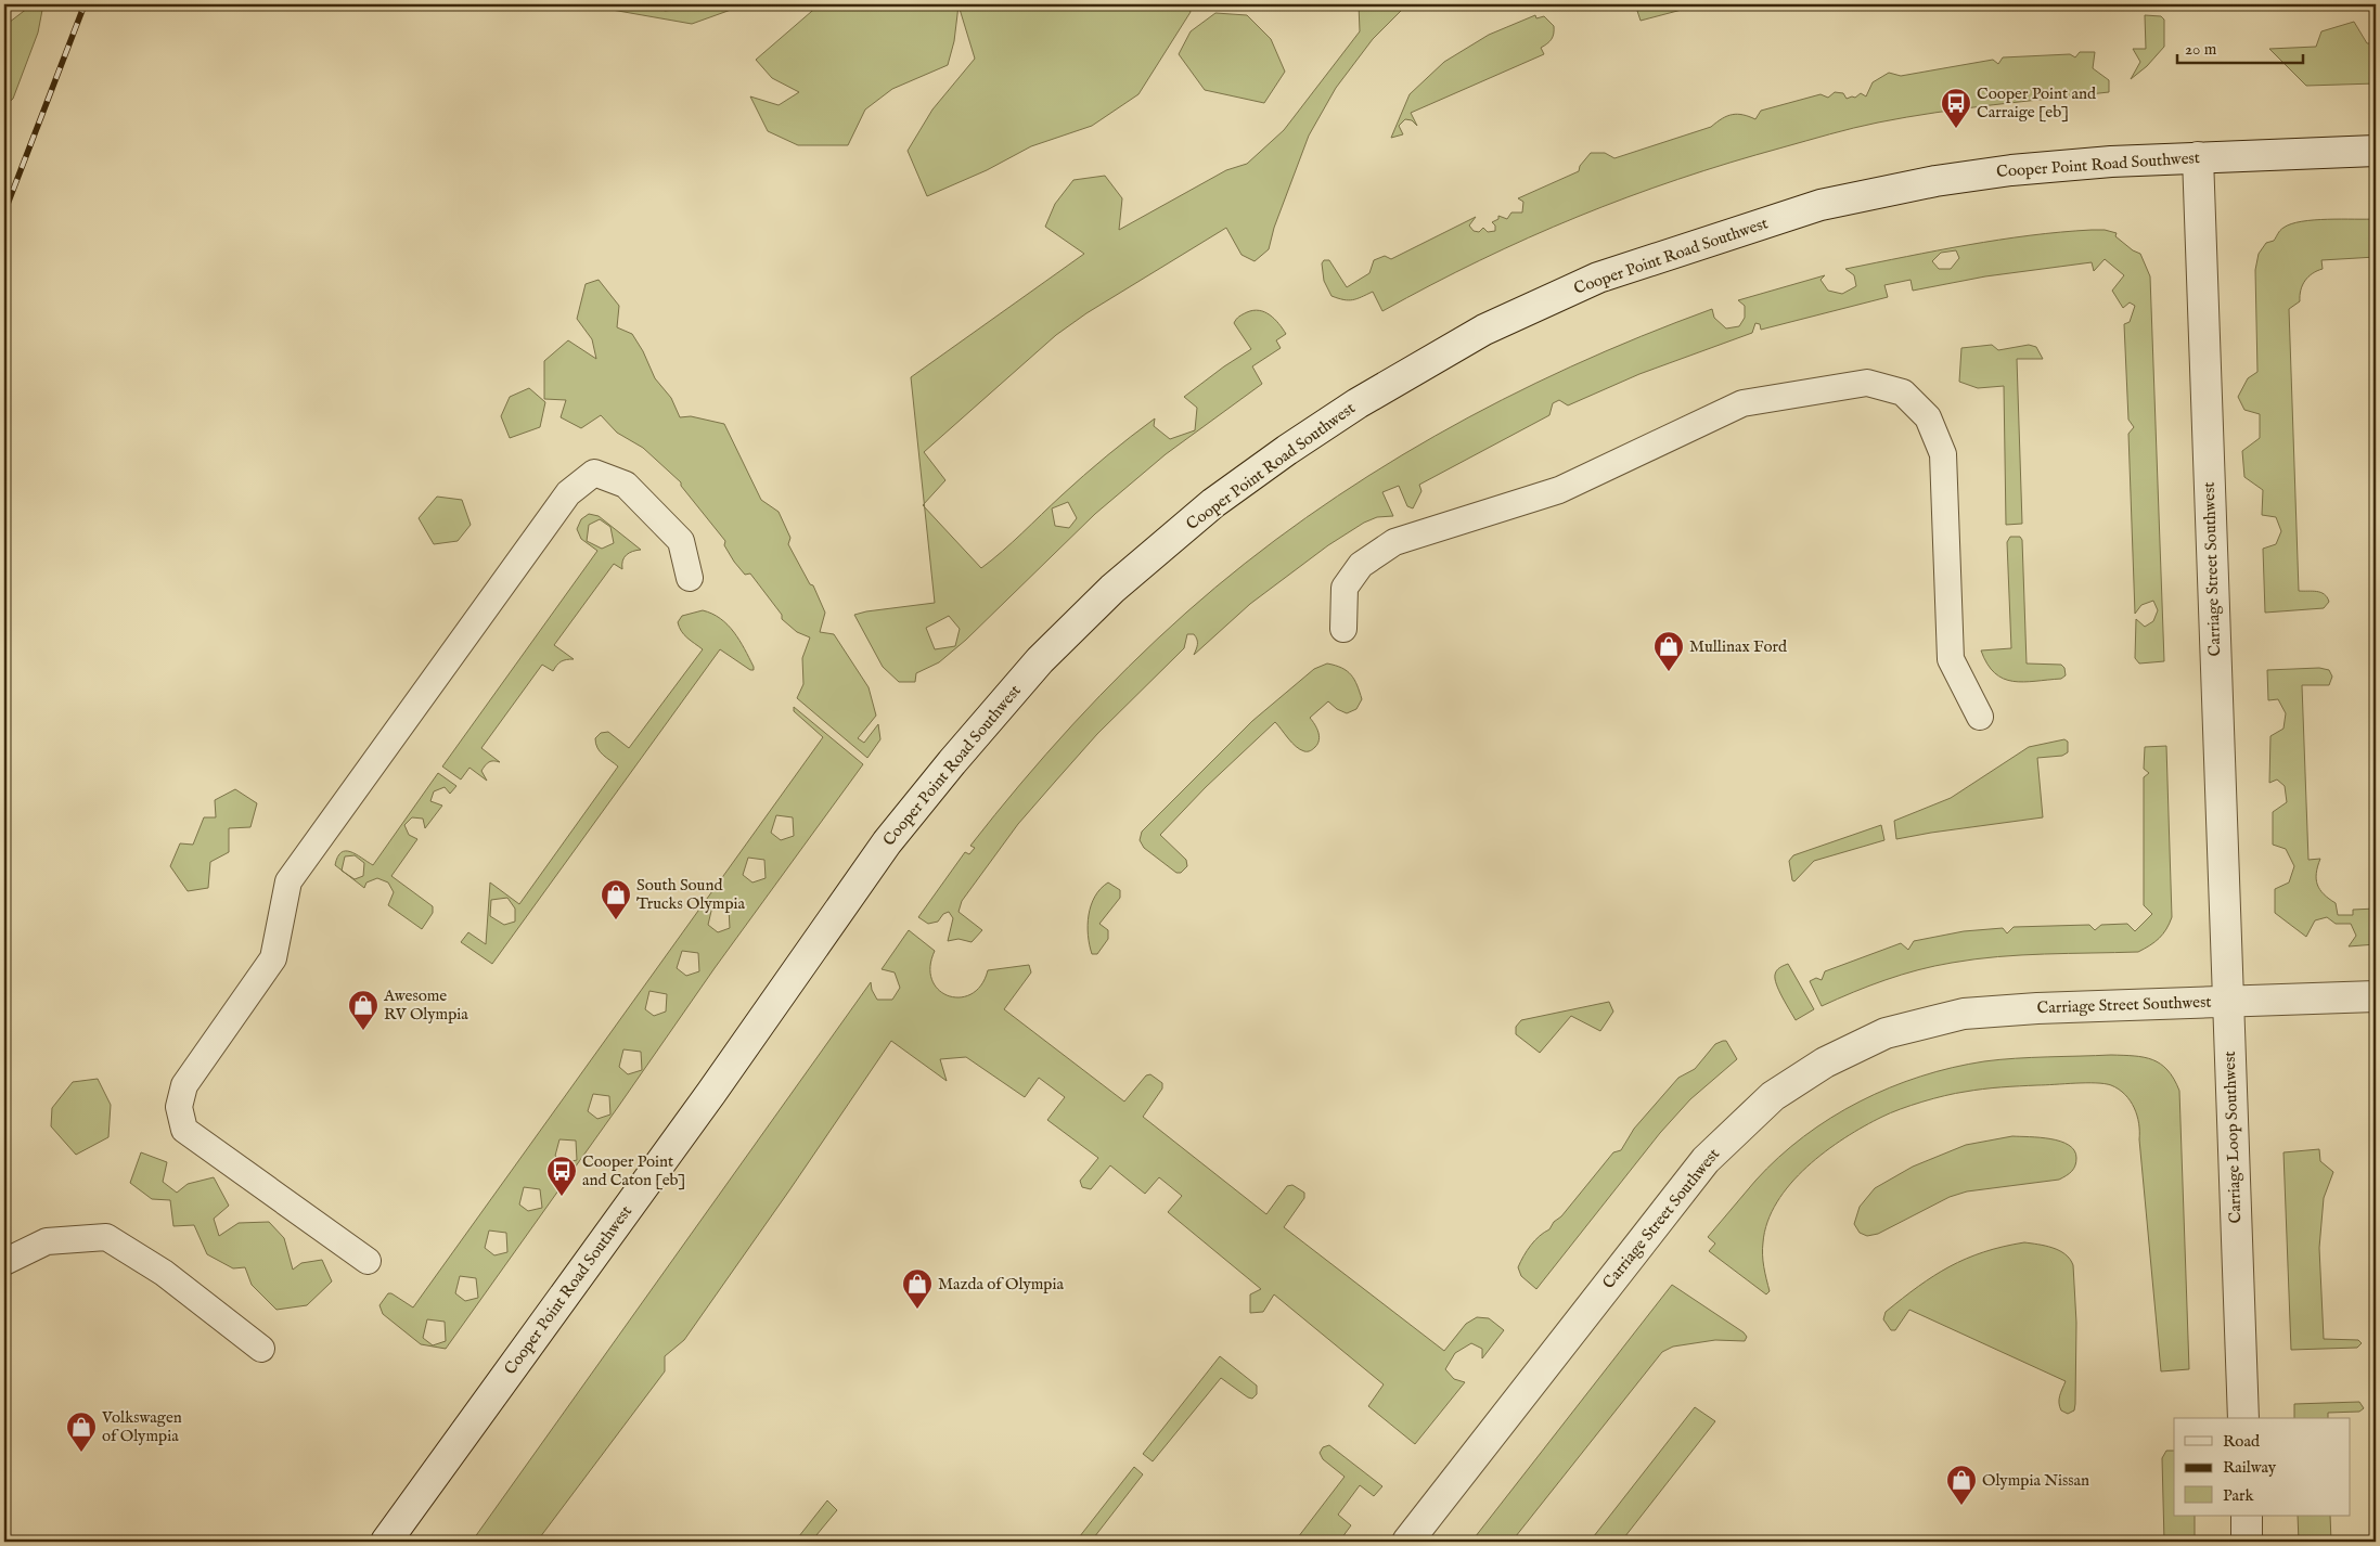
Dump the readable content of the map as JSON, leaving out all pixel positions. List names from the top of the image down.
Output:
{
  "streets": {
    "main road": ["Cooper Point Road Southwest", "Carriage Street Southwest", "Carriage Loop Southwest"]
  },
  "crossings": [
    ["Cooper Point Road Southwest", "Carriage Street Southwest"],
    ["Carriage Street Southwest", "Carriage Loop Southwest"]
  ],
  "places": {
    "bus stop": ["Cooper Point and Carraige [eb]", "Cooper Point and Caton [eb]"],
    "shop": [
      "Mullinax Ford",
      "South Sound Trucks Olympia",
      "Awesome RV Olympia",
      "Mazda of Olympia",
      "Volkswagen of Olympia",
      "Olympia Nissan"
    ]
  },
  "legend": ["Road", "Railway", "Park"],
  "scale_bar": "20 m"
}
